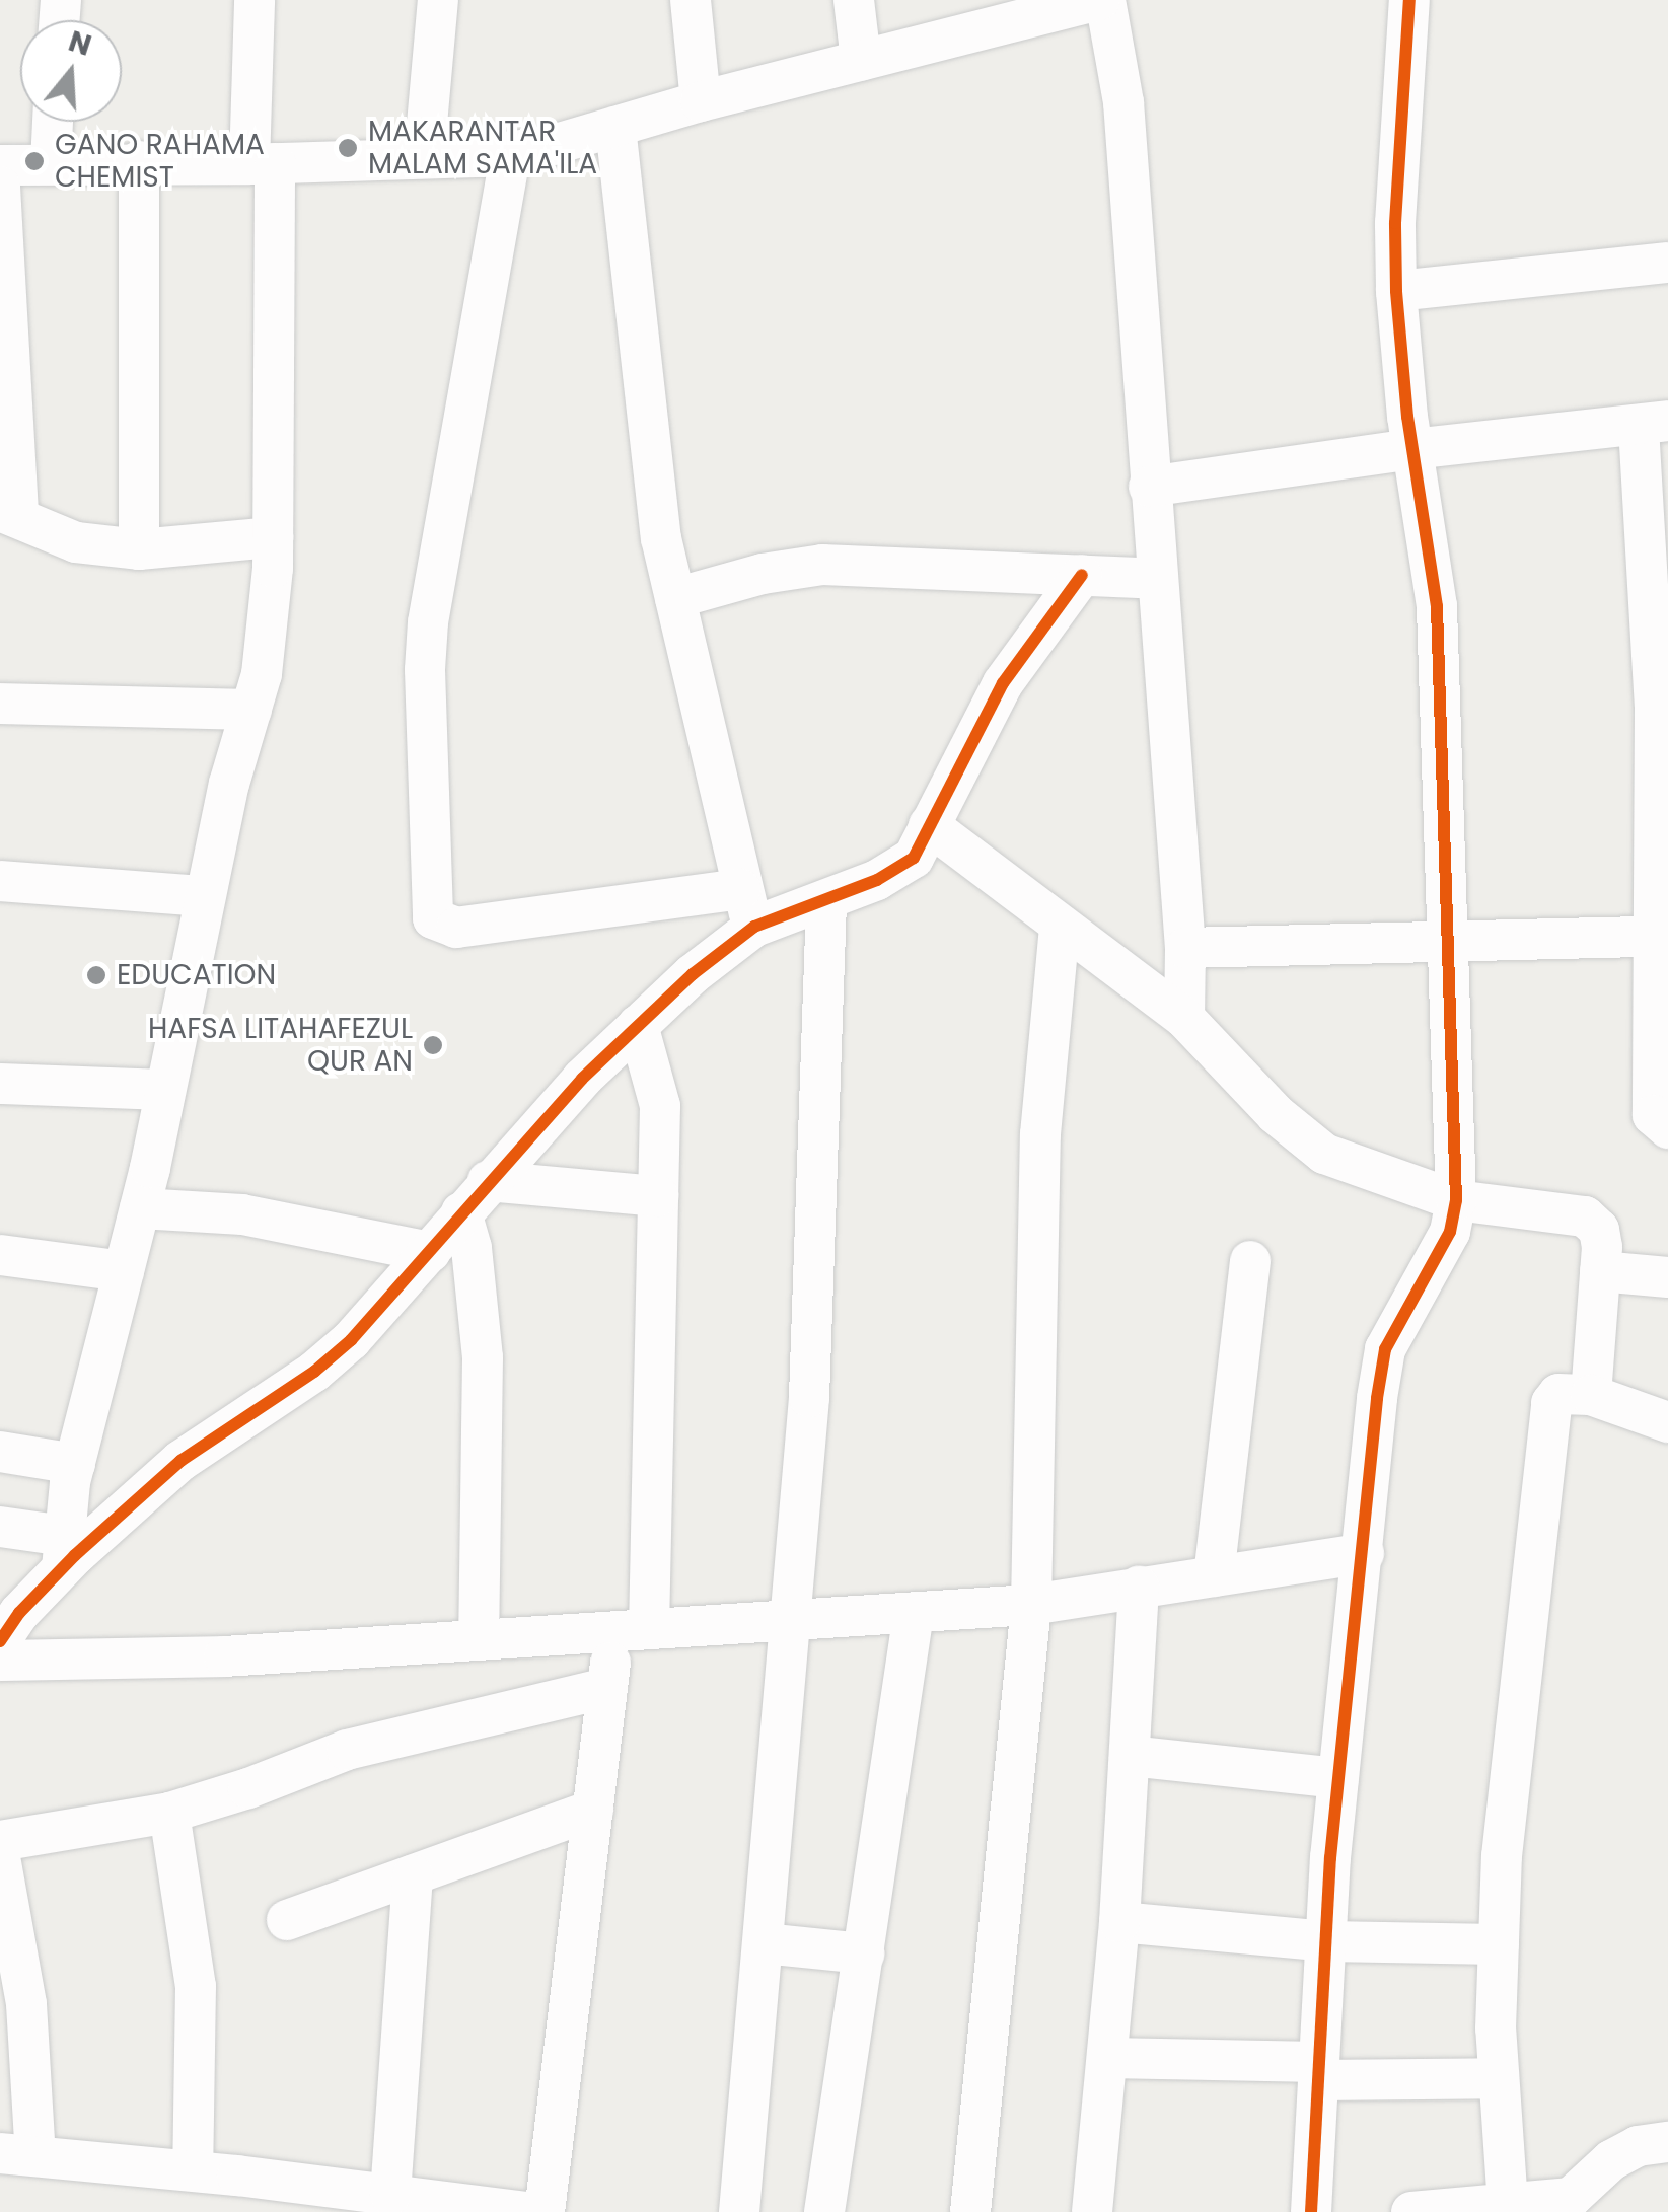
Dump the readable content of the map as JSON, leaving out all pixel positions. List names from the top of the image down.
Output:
{
  "places": [
    "MAKARANTAR MALAM SAMA'ILA",
    "GANO RAHAMA CHEMIST",
    "EDUCATION",
    "HAFSA LITAHAFEZUL QUR AN"
  ],
  "north": "top"
}
